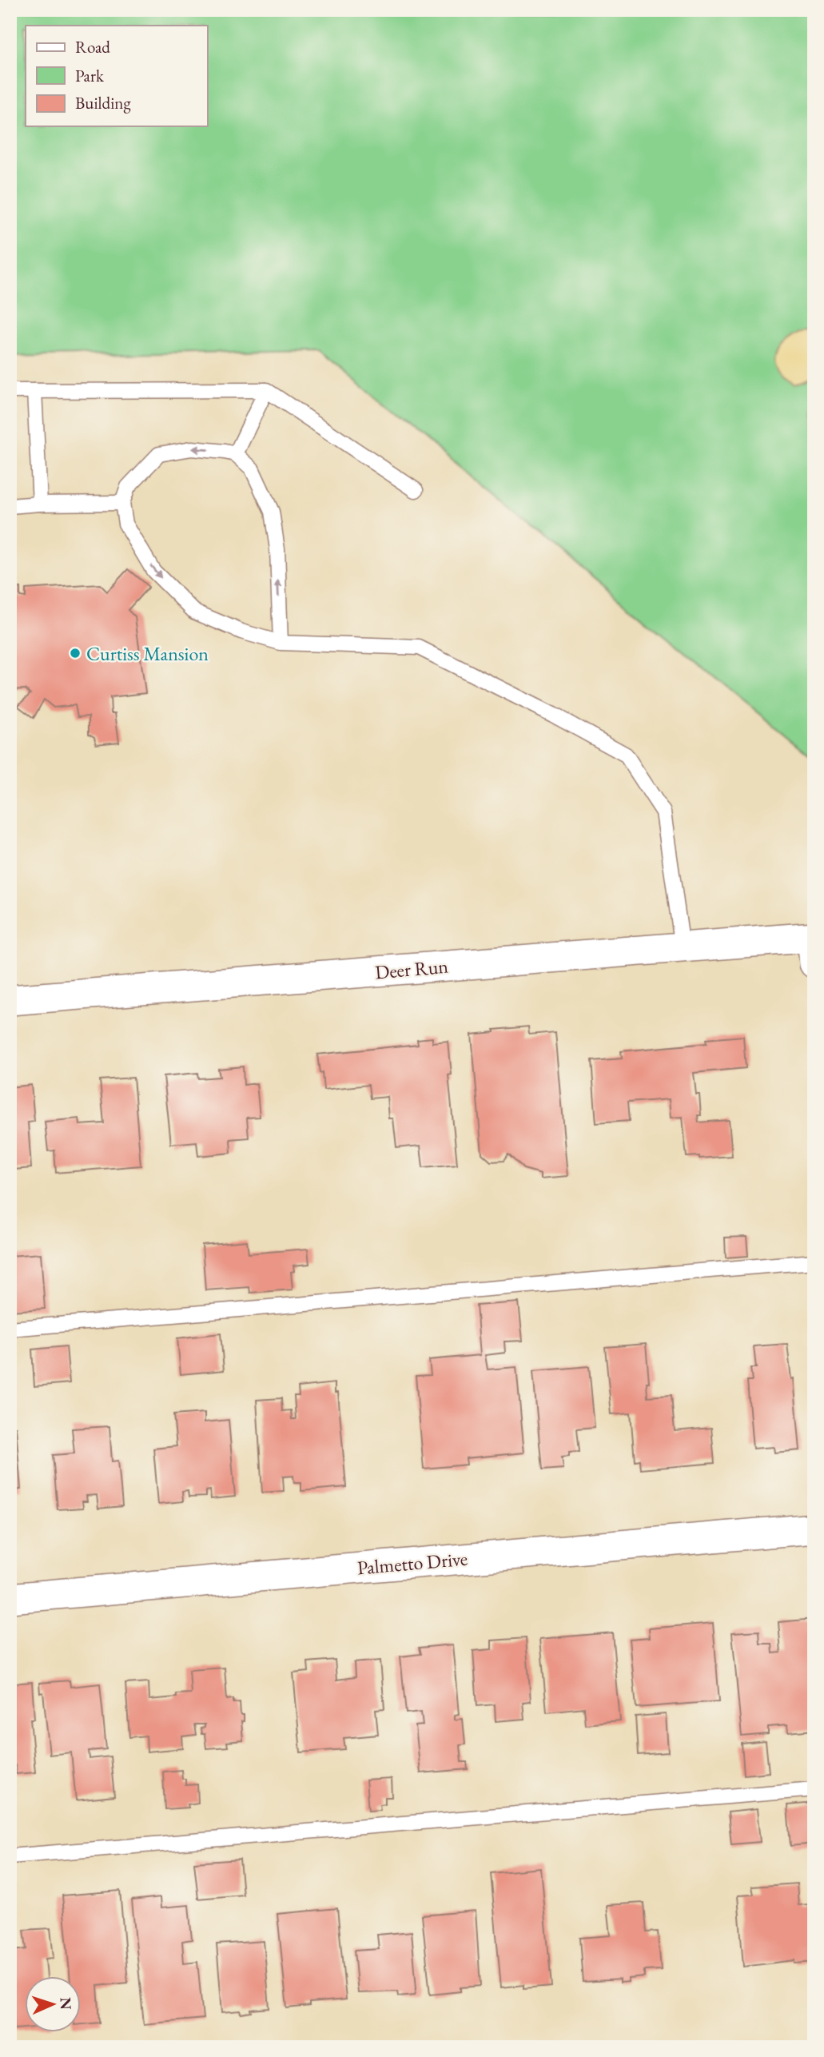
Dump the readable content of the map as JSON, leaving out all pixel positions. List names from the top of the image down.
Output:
{
  "streets": {
    "street": ["Deer Run", "Palmetto Drive"]
  },
  "places": ["Curtiss Mansion"],
  "legend": ["Road", "Park", "Building"],
  "north": "right"
}
